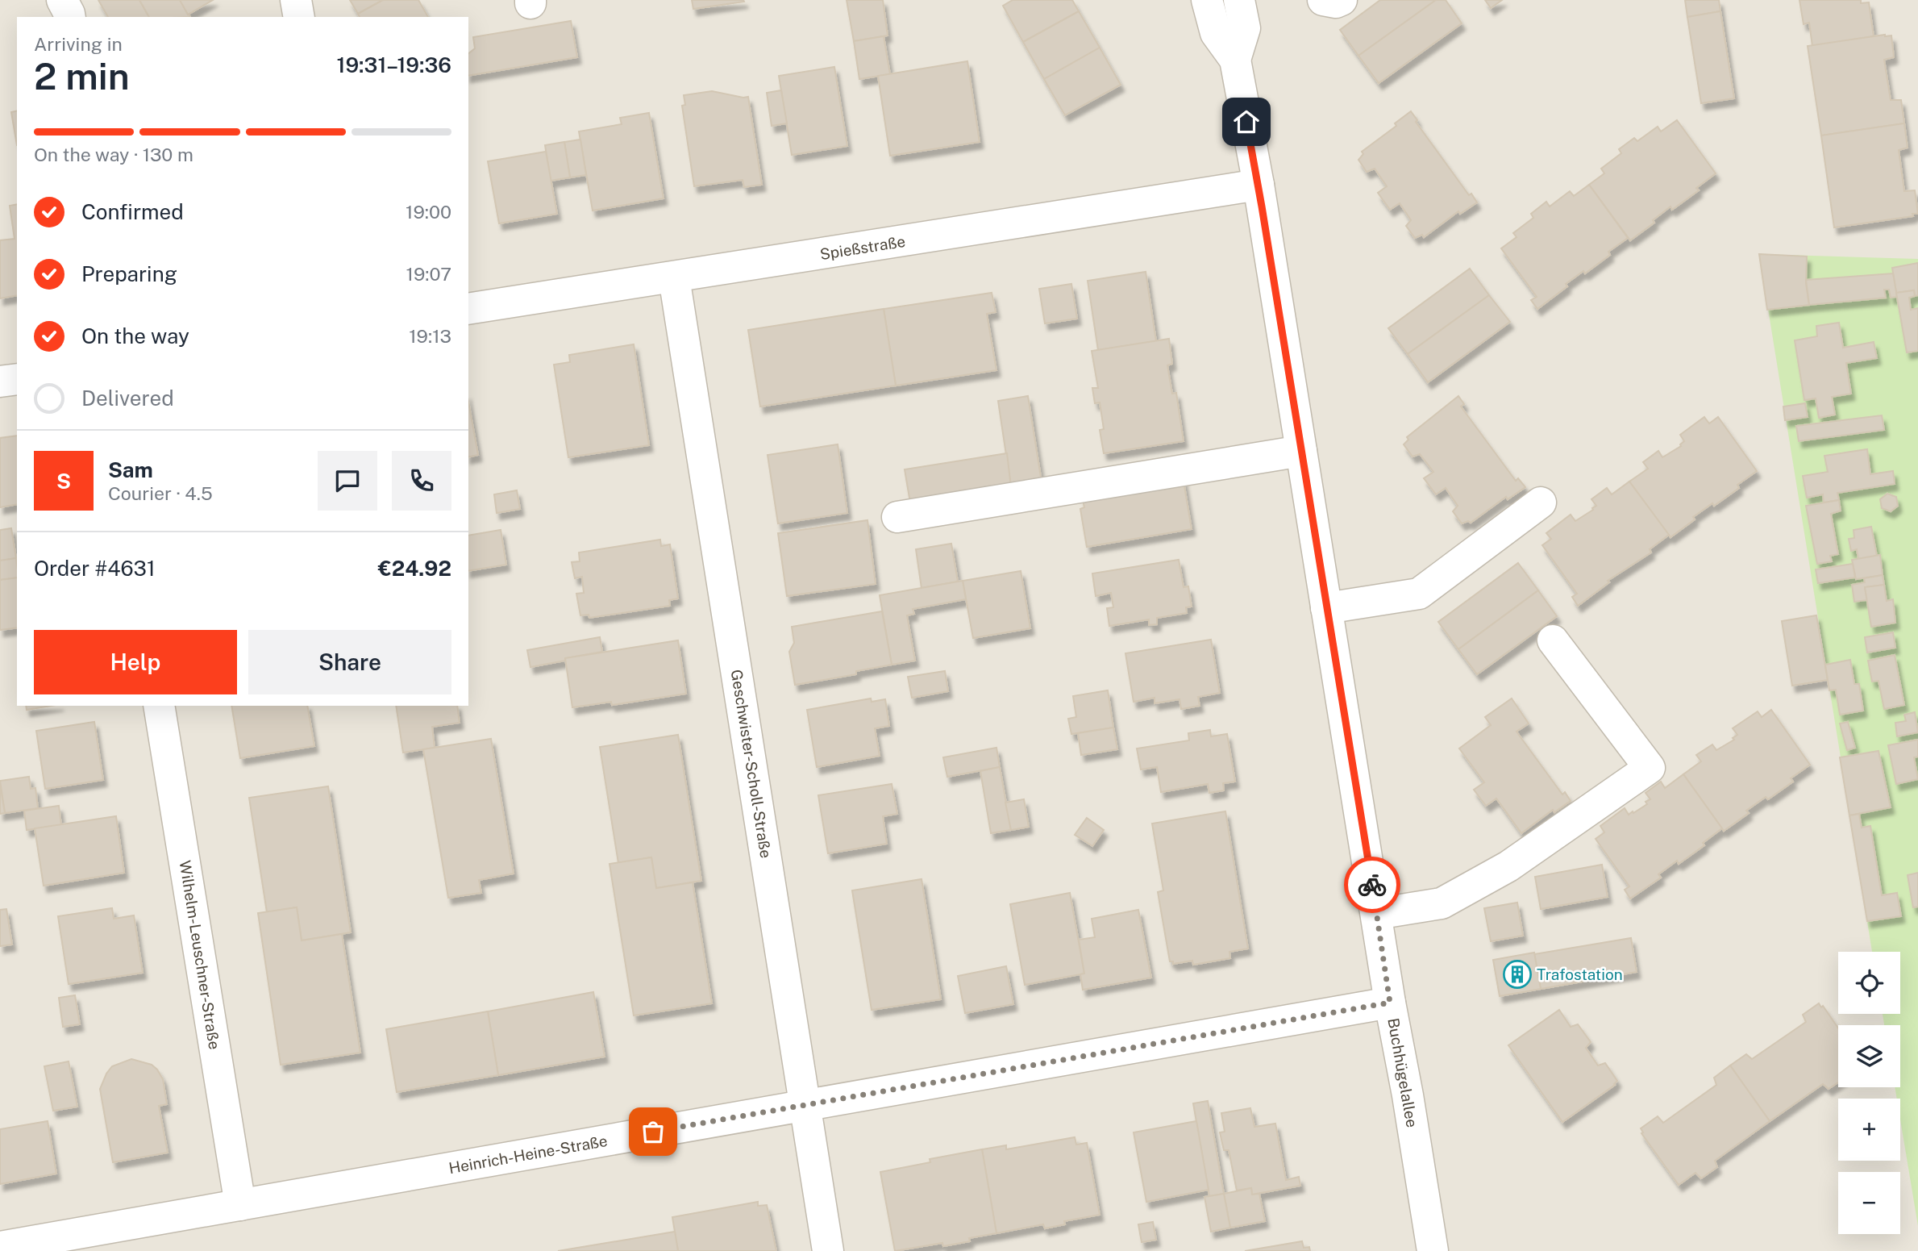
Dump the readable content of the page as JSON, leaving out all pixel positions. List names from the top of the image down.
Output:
{
  "streets": {
    "street": [
      "Spießstraße",
      "Geschwister-Scholl-Straße",
      "Wilhelm-Leuschner-Straße",
      "Buchhügelallee",
      "Heinrich-Heine-Straße"
    ]
  },
  "crossings": [
    ["Spießstraße", "Geschwister-Scholl-Straße"],
    ["Spießstraße", "Buchhügelallee"],
    ["Geschwister-Scholl-Straße", "Heinrich-Heine-Straße"],
    ["Wilhelm-Leuschner-Straße", "Heinrich-Heine-Straße"],
    ["Buchhügelallee", "Heinrich-Heine-Straße"]
  ],
  "places": {
    "building": ["Trafostation"]
  },
  "page": {
    "heading": ["2 min", "Arriving in", "19:31–19:36"],
    "panel": [
      "Sam",
      "Courier · 4.5",
      "Order #4631",
      "€24.92"
    ],
    "bar": "On the way · 130 m",
    "list": [
      ["Confirmed", "19:00"],
      ["Preparing", "19:07"],
      ["On the way", "19:13"],
      "Delivered"
    ],
    "round": "S",
    "buttons": ["Help", "Share"],
    "map_buttons": ["+", "−"]
  }
}
